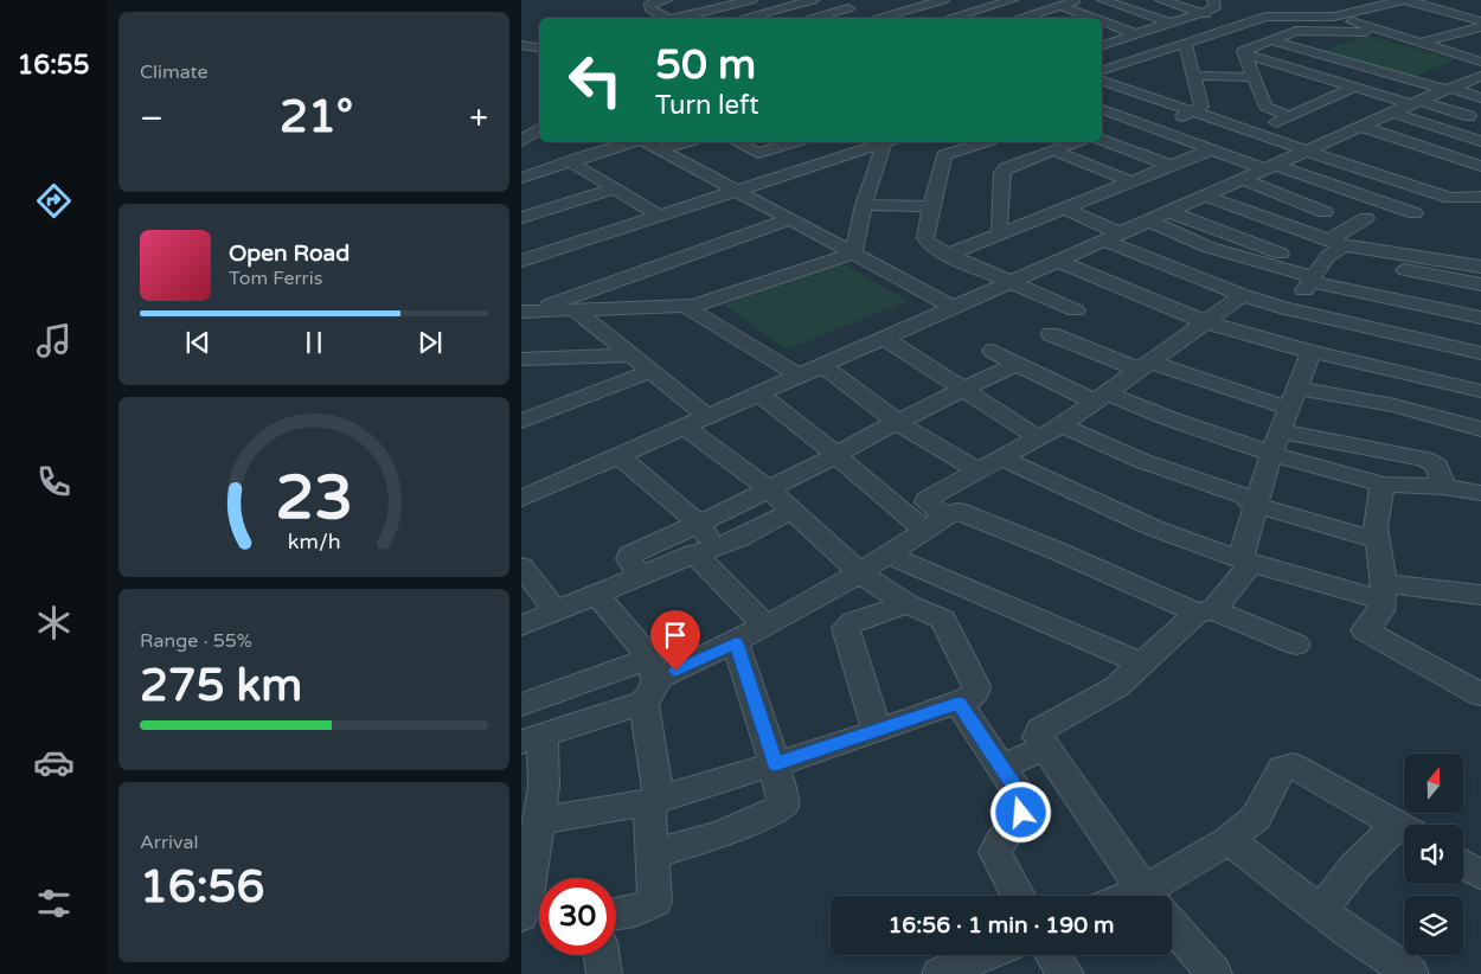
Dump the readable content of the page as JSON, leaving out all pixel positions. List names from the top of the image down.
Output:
{
  "north": "top",
  "page": {
    "tabs": "16:55",
    "tile": [
      "Climate",
      ["Range · 55%", "275 km"],
      ["Arrival", "16:56"]
    ],
    "turn": ["50 m", "Turn left"],
    "heat": ["−", "21°", "+"],
    "song": ["Open Road", "Tom Ferris"],
    "limit": "30",
    "trip": "16:56 · 1 min · 190 m",
    "gauge": ["23", "km/h"]
  }
}
